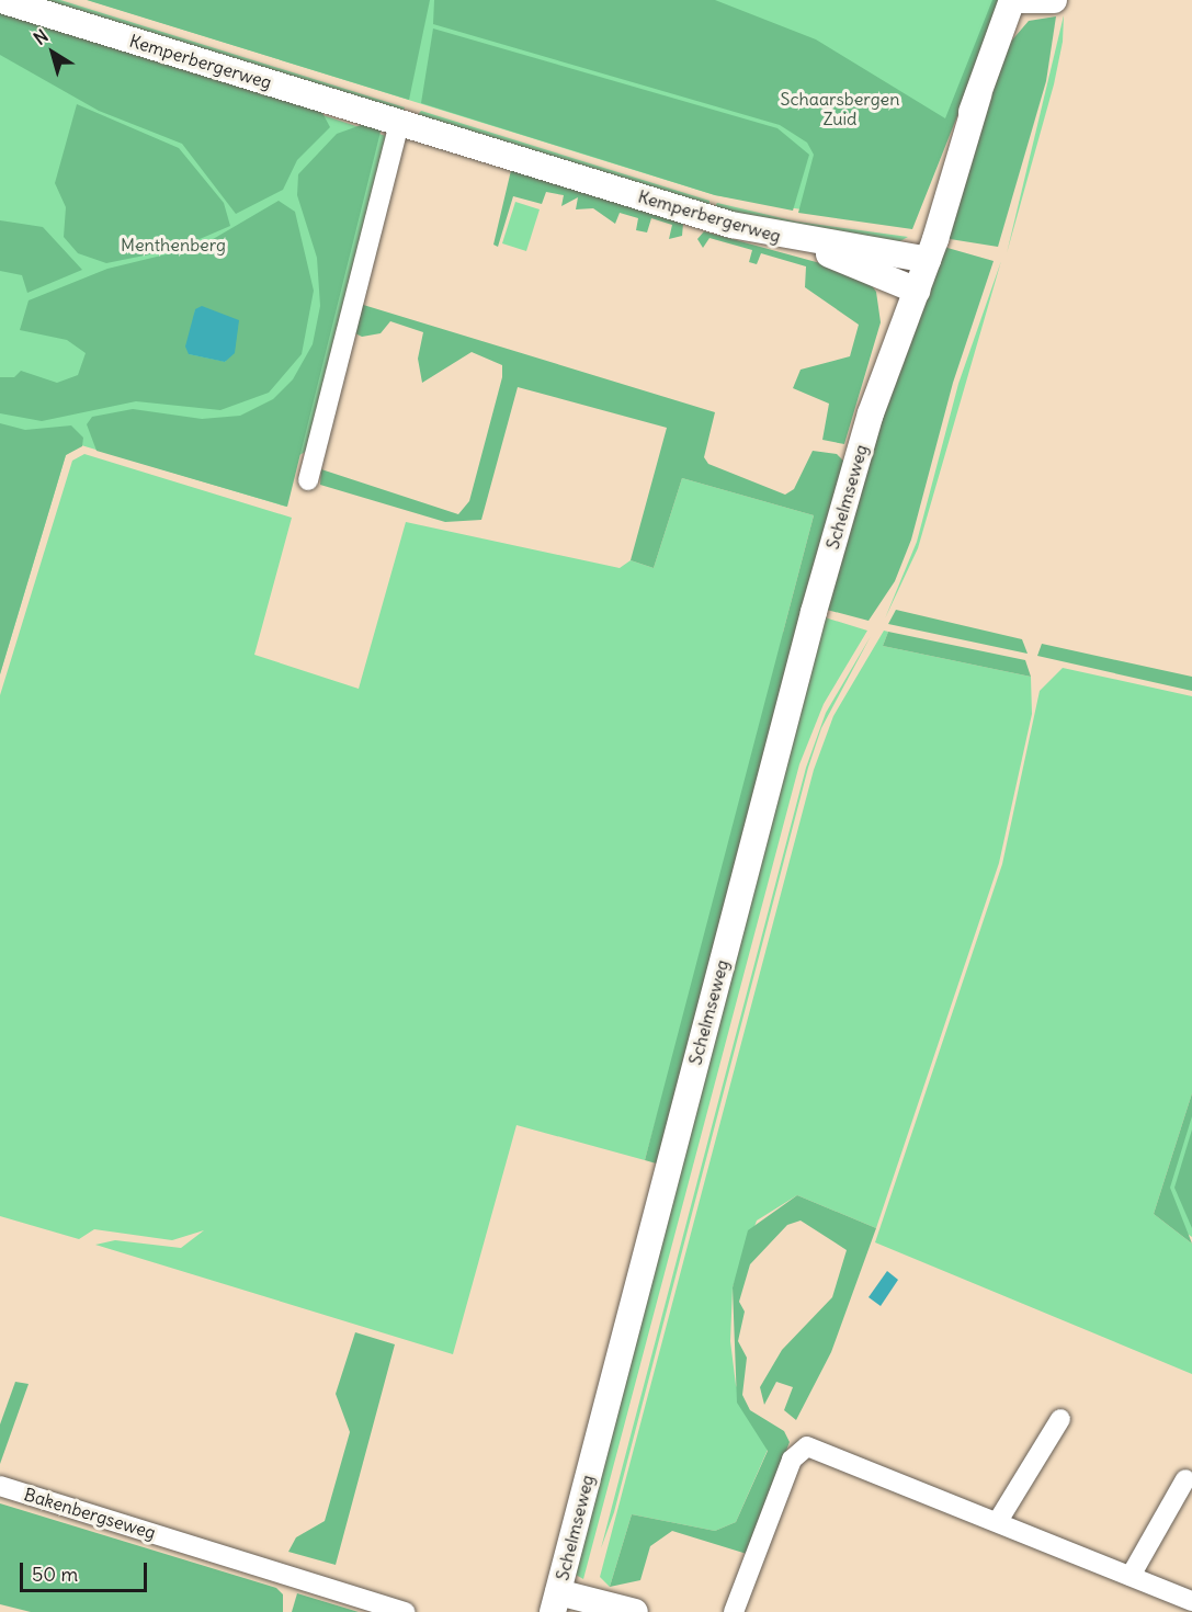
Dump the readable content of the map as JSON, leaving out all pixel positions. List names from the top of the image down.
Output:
{
  "streets": {
    "main road": ["Kemperbergerweg", "Schelmseweg"],
    "street": ["Bakenbergseweg"]
  },
  "crossings": [
    ["Kemperbergerweg", "Schelmseweg"]
  ],
  "parks": ["Schaarsbergen Zuid", "Menthenberg"],
  "scale_bar": "50 m",
  "north": "top left"
}
